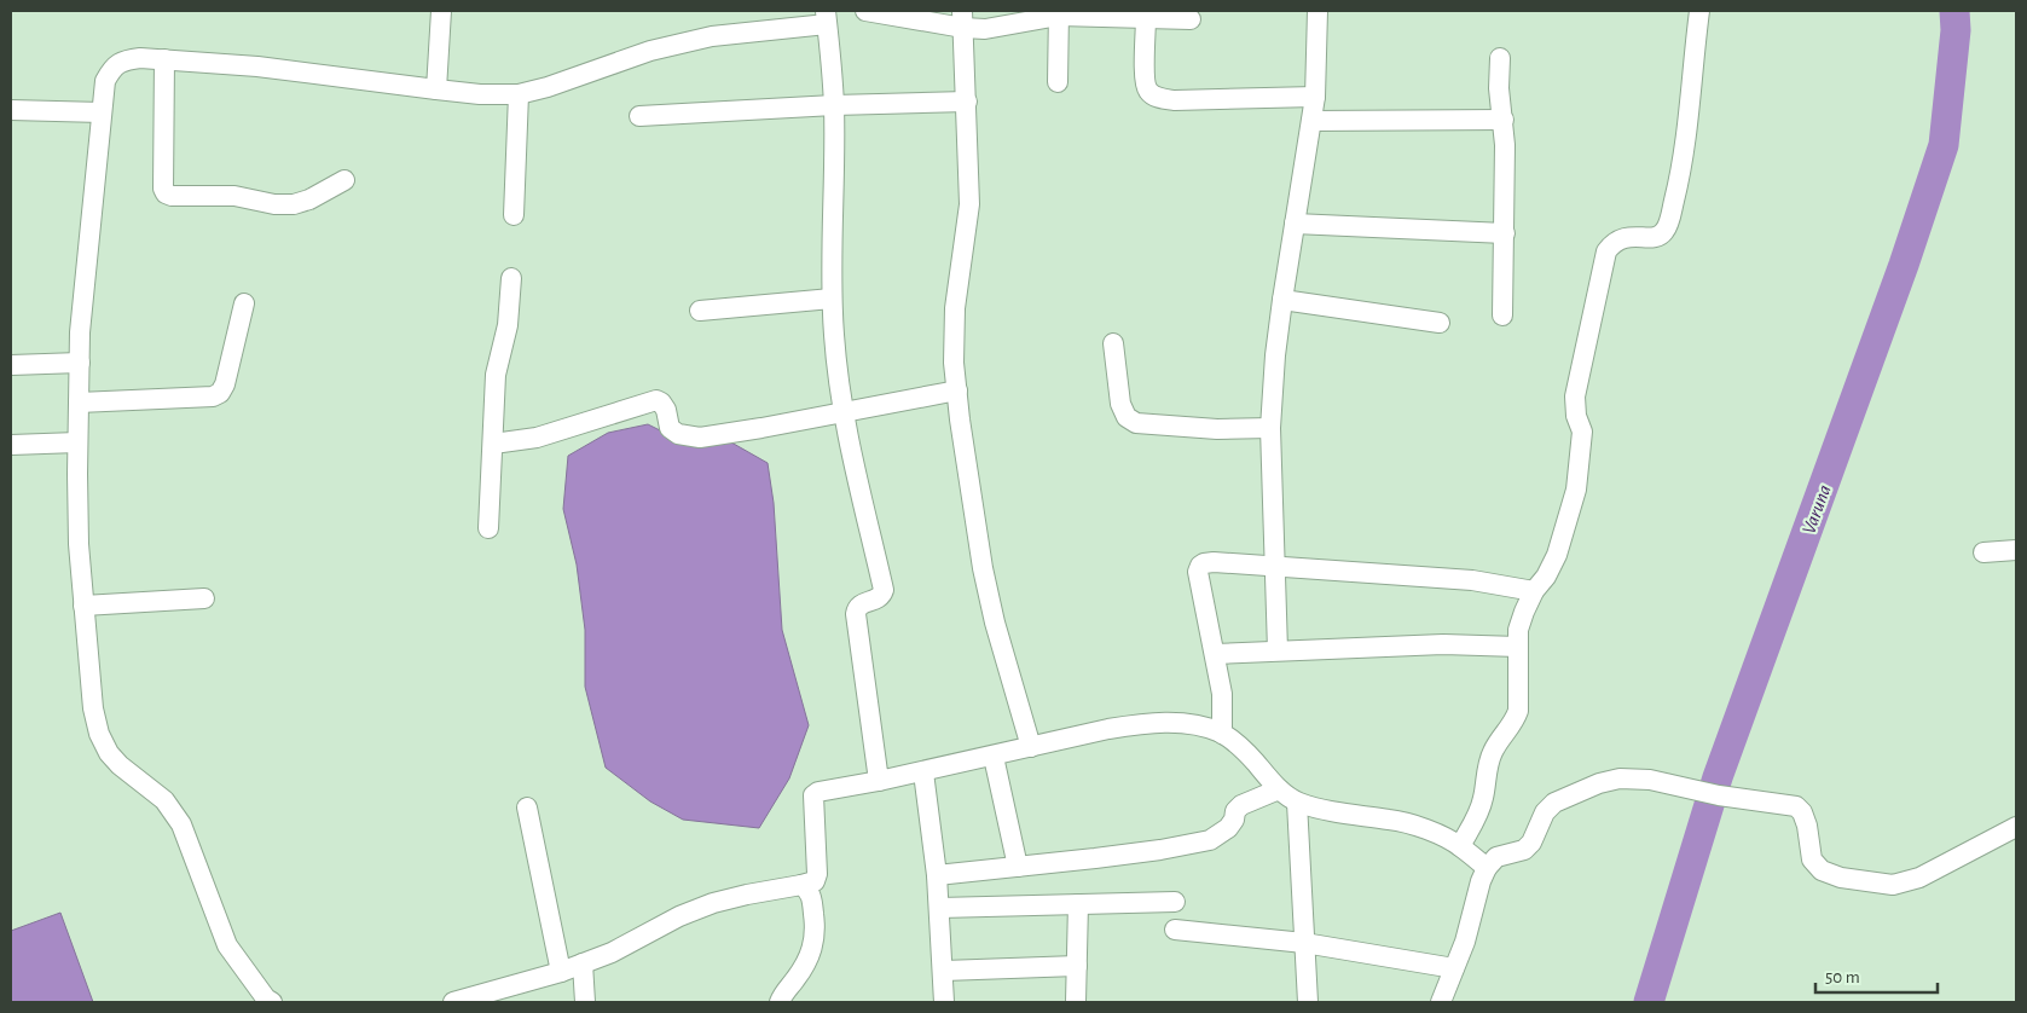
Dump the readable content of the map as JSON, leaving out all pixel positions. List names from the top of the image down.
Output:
{
  "water": ["Varuna"],
  "scale_bar": "50 m"
}
